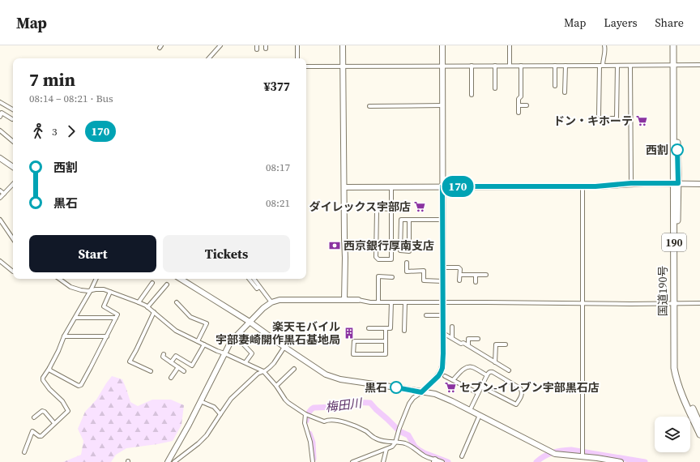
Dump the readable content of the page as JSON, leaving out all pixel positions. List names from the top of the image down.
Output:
{
  "streets": {
    "highway": ["190", "国道190号"]
  },
  "water": ["梅田川"],
  "places": {
    "supermarket": ["ドン・キホーテ", "ダイレックス宇部店", "セブン-イレブン宇部黒石店"],
    "other": ["西割", "黒石"],
    "bank": ["西京銀行厚南支店"],
    "building": ["楽天モバイル 宇部妻崎開作黒石基地局"]
  },
  "lines": ["bus line 170"],
  "page": {
    "header": "Map",
    "nav": ["Map", "Layers", "Share"],
    "on_map": "170",
    "heading": ["7 min", "08:14 – 08:21 · Bus", "¥377"],
    "legs": ["3", "170"],
    "list": [
      {
        "name": "西割",
        "value": "08:17"
      },
      {
        "name": "黒石",
        "value": "08:21"
      }
    ],
    "buttons": ["Start", "Tickets"]
  }
}
